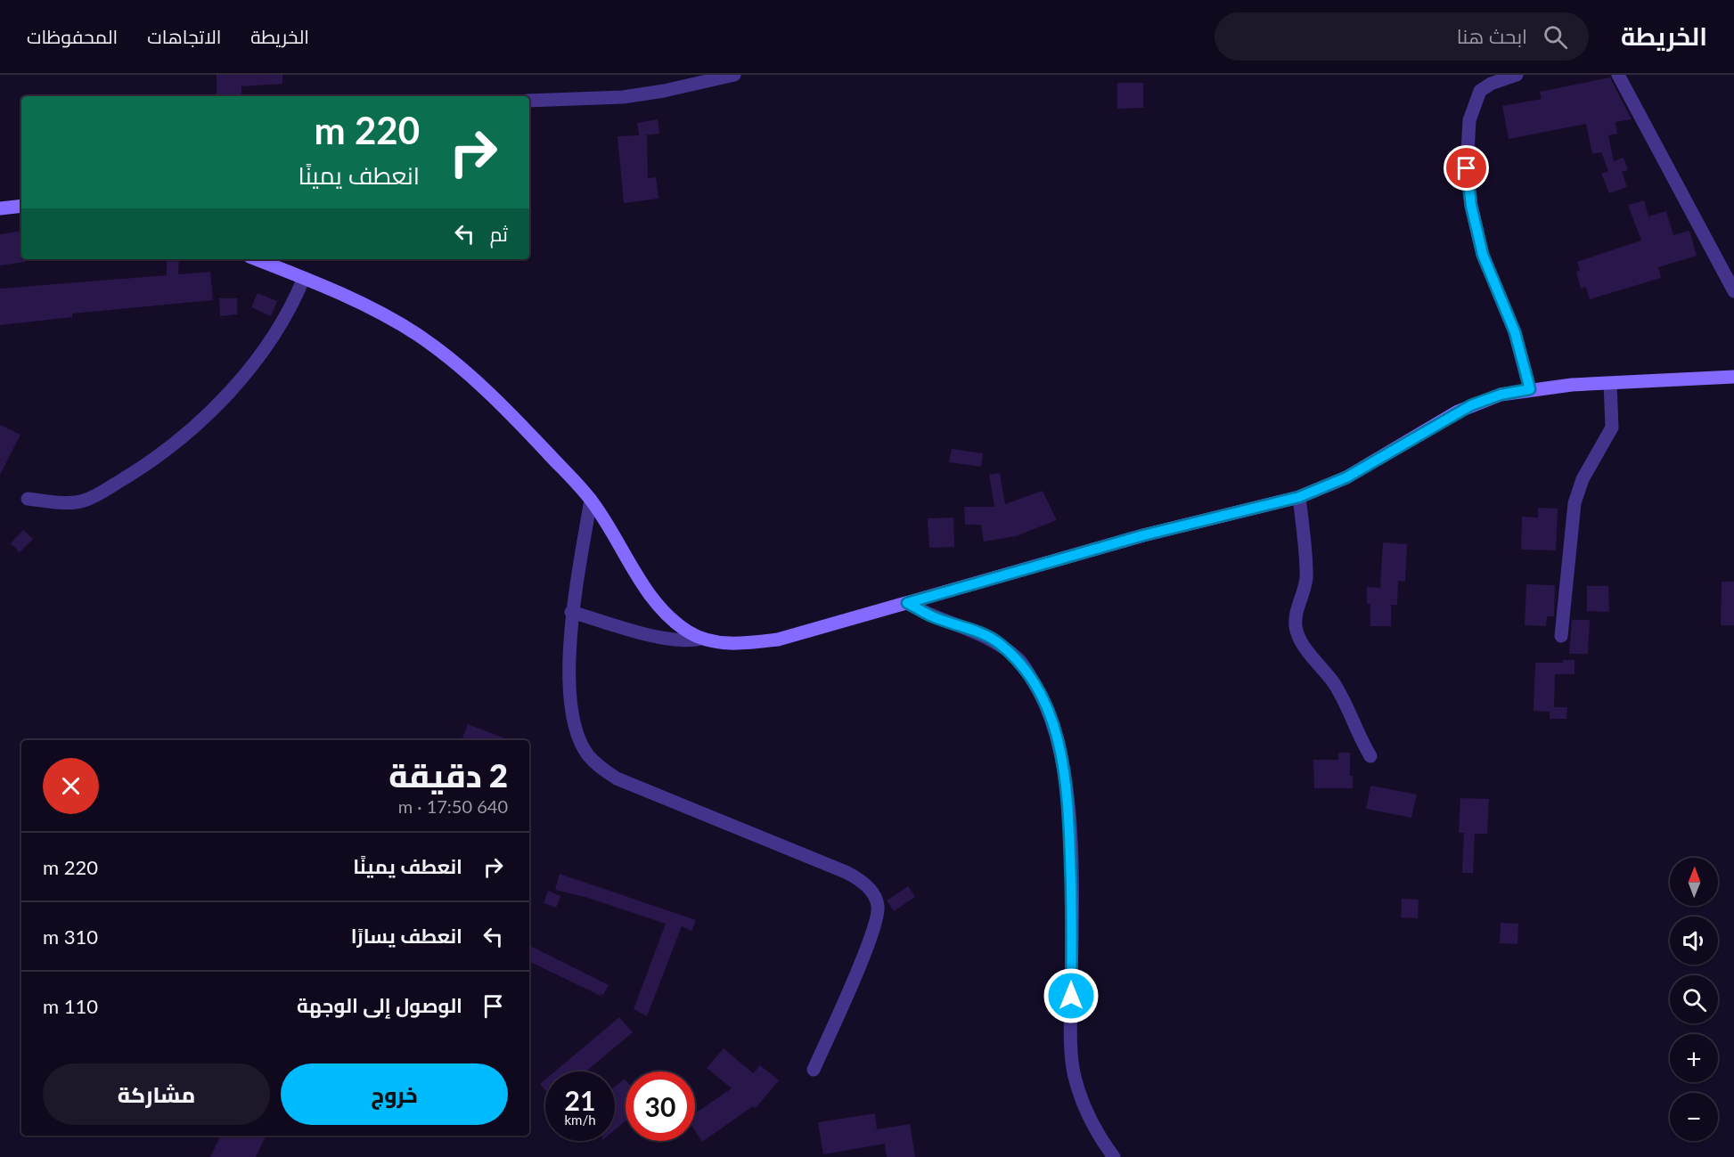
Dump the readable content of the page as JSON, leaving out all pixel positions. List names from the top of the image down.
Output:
{
  "north": "top",
  "page": {
    "header": "الخريطة",
    "search": "ابحث هنا",
    "nav": ["الخريطة", "الاتجاهات", "المحفوظات"],
    "turn": ["220 m", "انعطف يمينًا"],
    "then": "ثم",
    "heading": ["2 دقيقة", "640 m · 17:50"],
    "list": [
      {
        "name": "انعطف يمينًا",
        "value": "220 m"
      },
      {
        "name": "انعطف يسارًا",
        "value": "310 m"
      },
      {
        "name": "الوصول إلى الوجهة",
        "value": "110 m"
      }
    ],
    "map_buttons": ["+", "−"],
    "buttons": ["خروج", "مشاركة"],
    "speed": "21 km/h",
    "limit": "30"
  }
}
